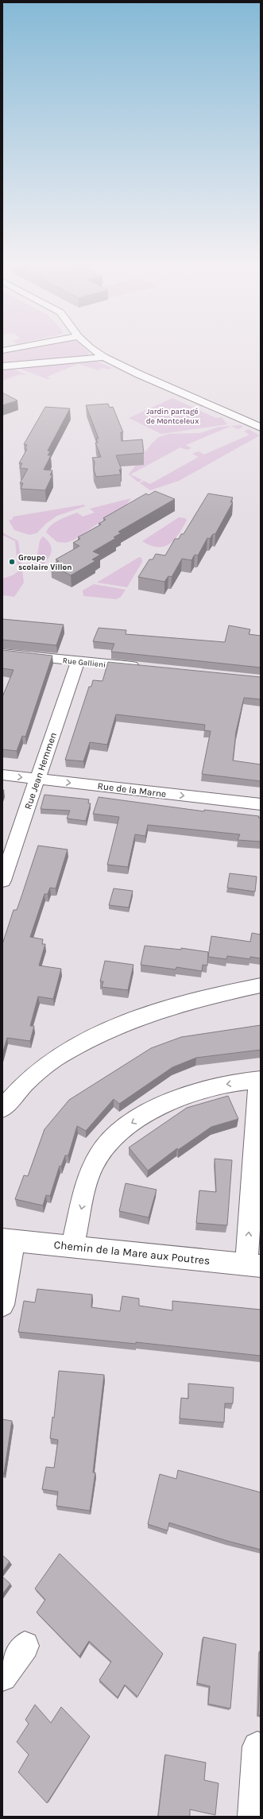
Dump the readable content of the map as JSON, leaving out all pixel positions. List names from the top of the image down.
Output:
{
  "streets": {
    "street": [
      "Rue Gallieni",
      "Rue Jean Hemmen",
      "Rue de la Marne",
      "Chemin de la Mare aux Poutres"
    ]
  },
  "crossings": [
    ["Rue Gallieni", "Rue Jean Hemmen"],
    ["Rue Jean Hemmen", "Rue de la Marne"]
  ],
  "one_way": ["Rue de la Marne"],
  "parks": ["Jardin partagé de Montceleux"],
  "places": ["Groupe scolaire Villon"]
}
